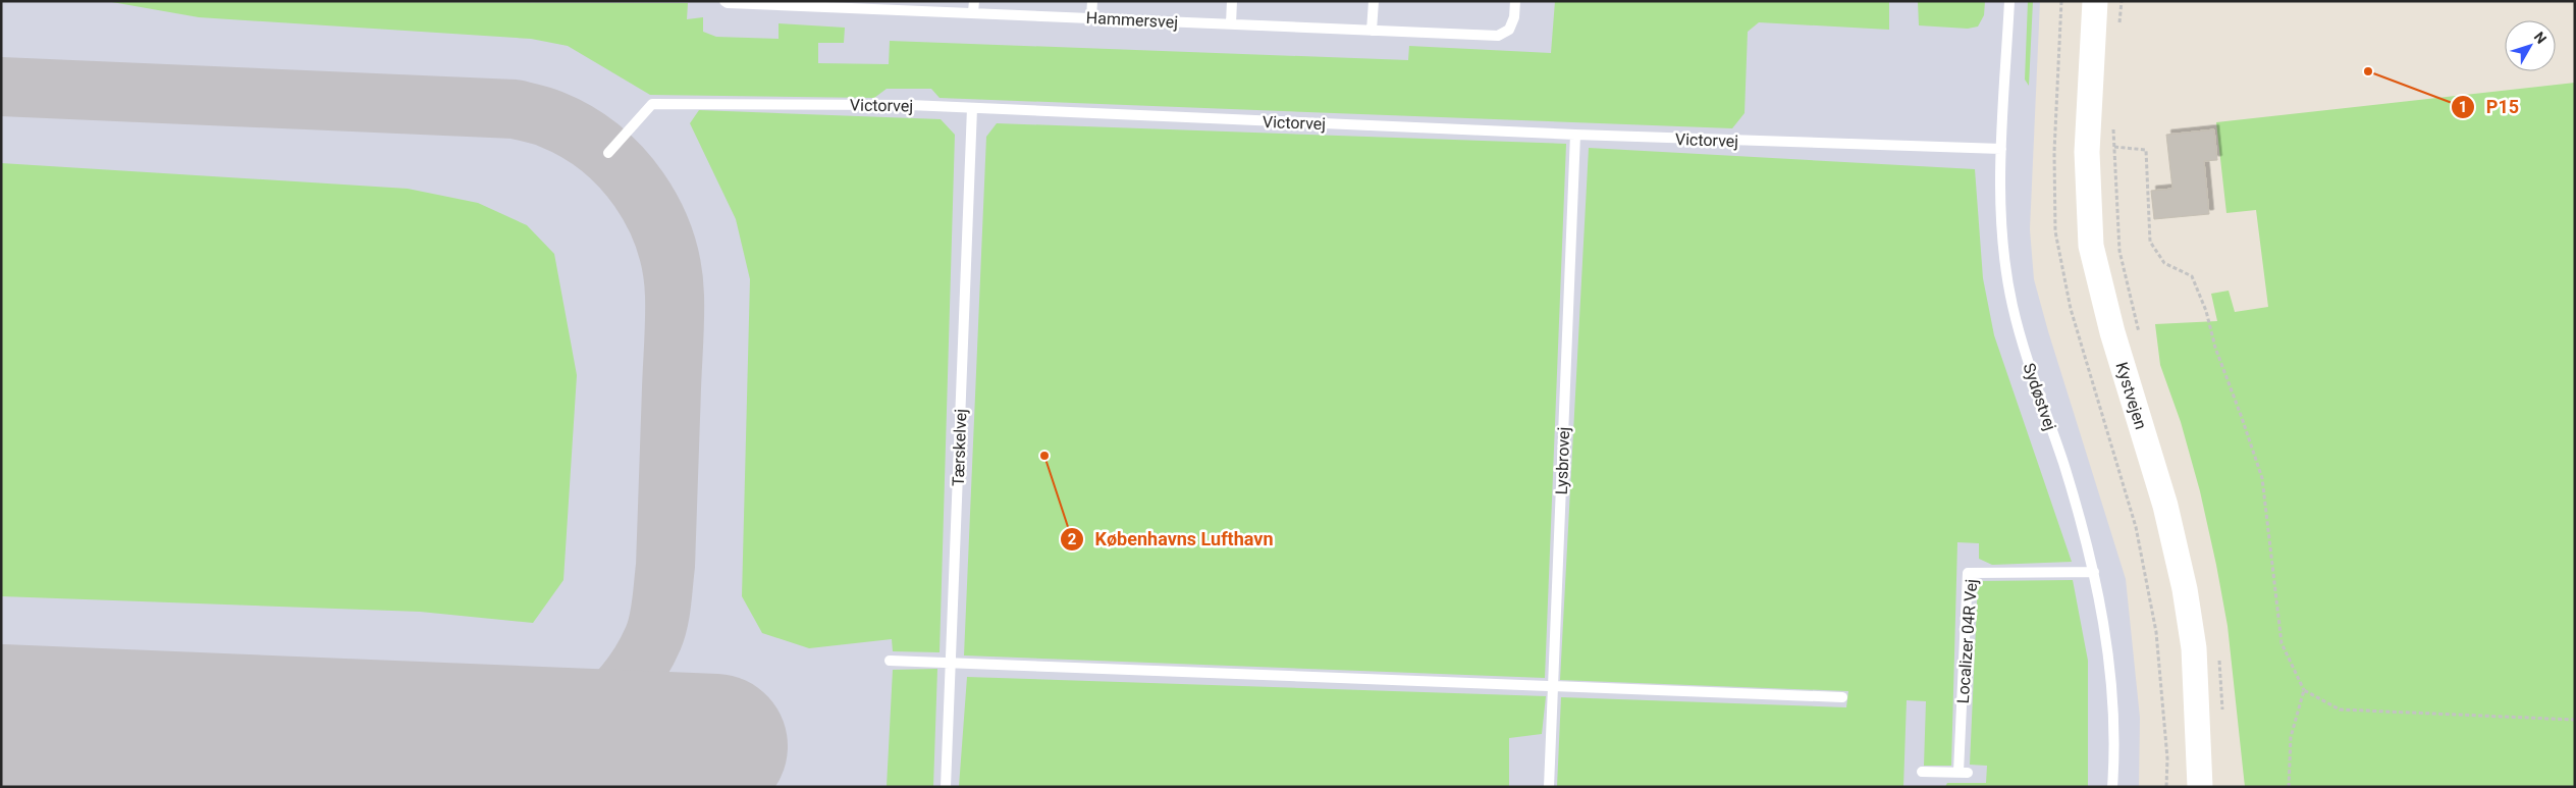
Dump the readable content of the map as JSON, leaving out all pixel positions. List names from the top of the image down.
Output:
{
  "streets": {
    "street": ["Kystvejen"],
    "lane": [
      "Hammersvej",
      "Victorvej",
      "Sydøstvej",
      "Tærskelvej",
      "Lysbrovej",
      "Localizer 04R Vej"
    ]
  },
  "crossings": [
    ["Victorvej", "Sydøstvej"],
    ["Victorvej", "Tærskelvej"],
    ["Victorvej", "Lysbrovej"],
    ["Sydøstvej", "Localizer 04R Vej"]
  ],
  "places": ["P15", "Københavns Lufthavn"],
  "north": "top right"
}
